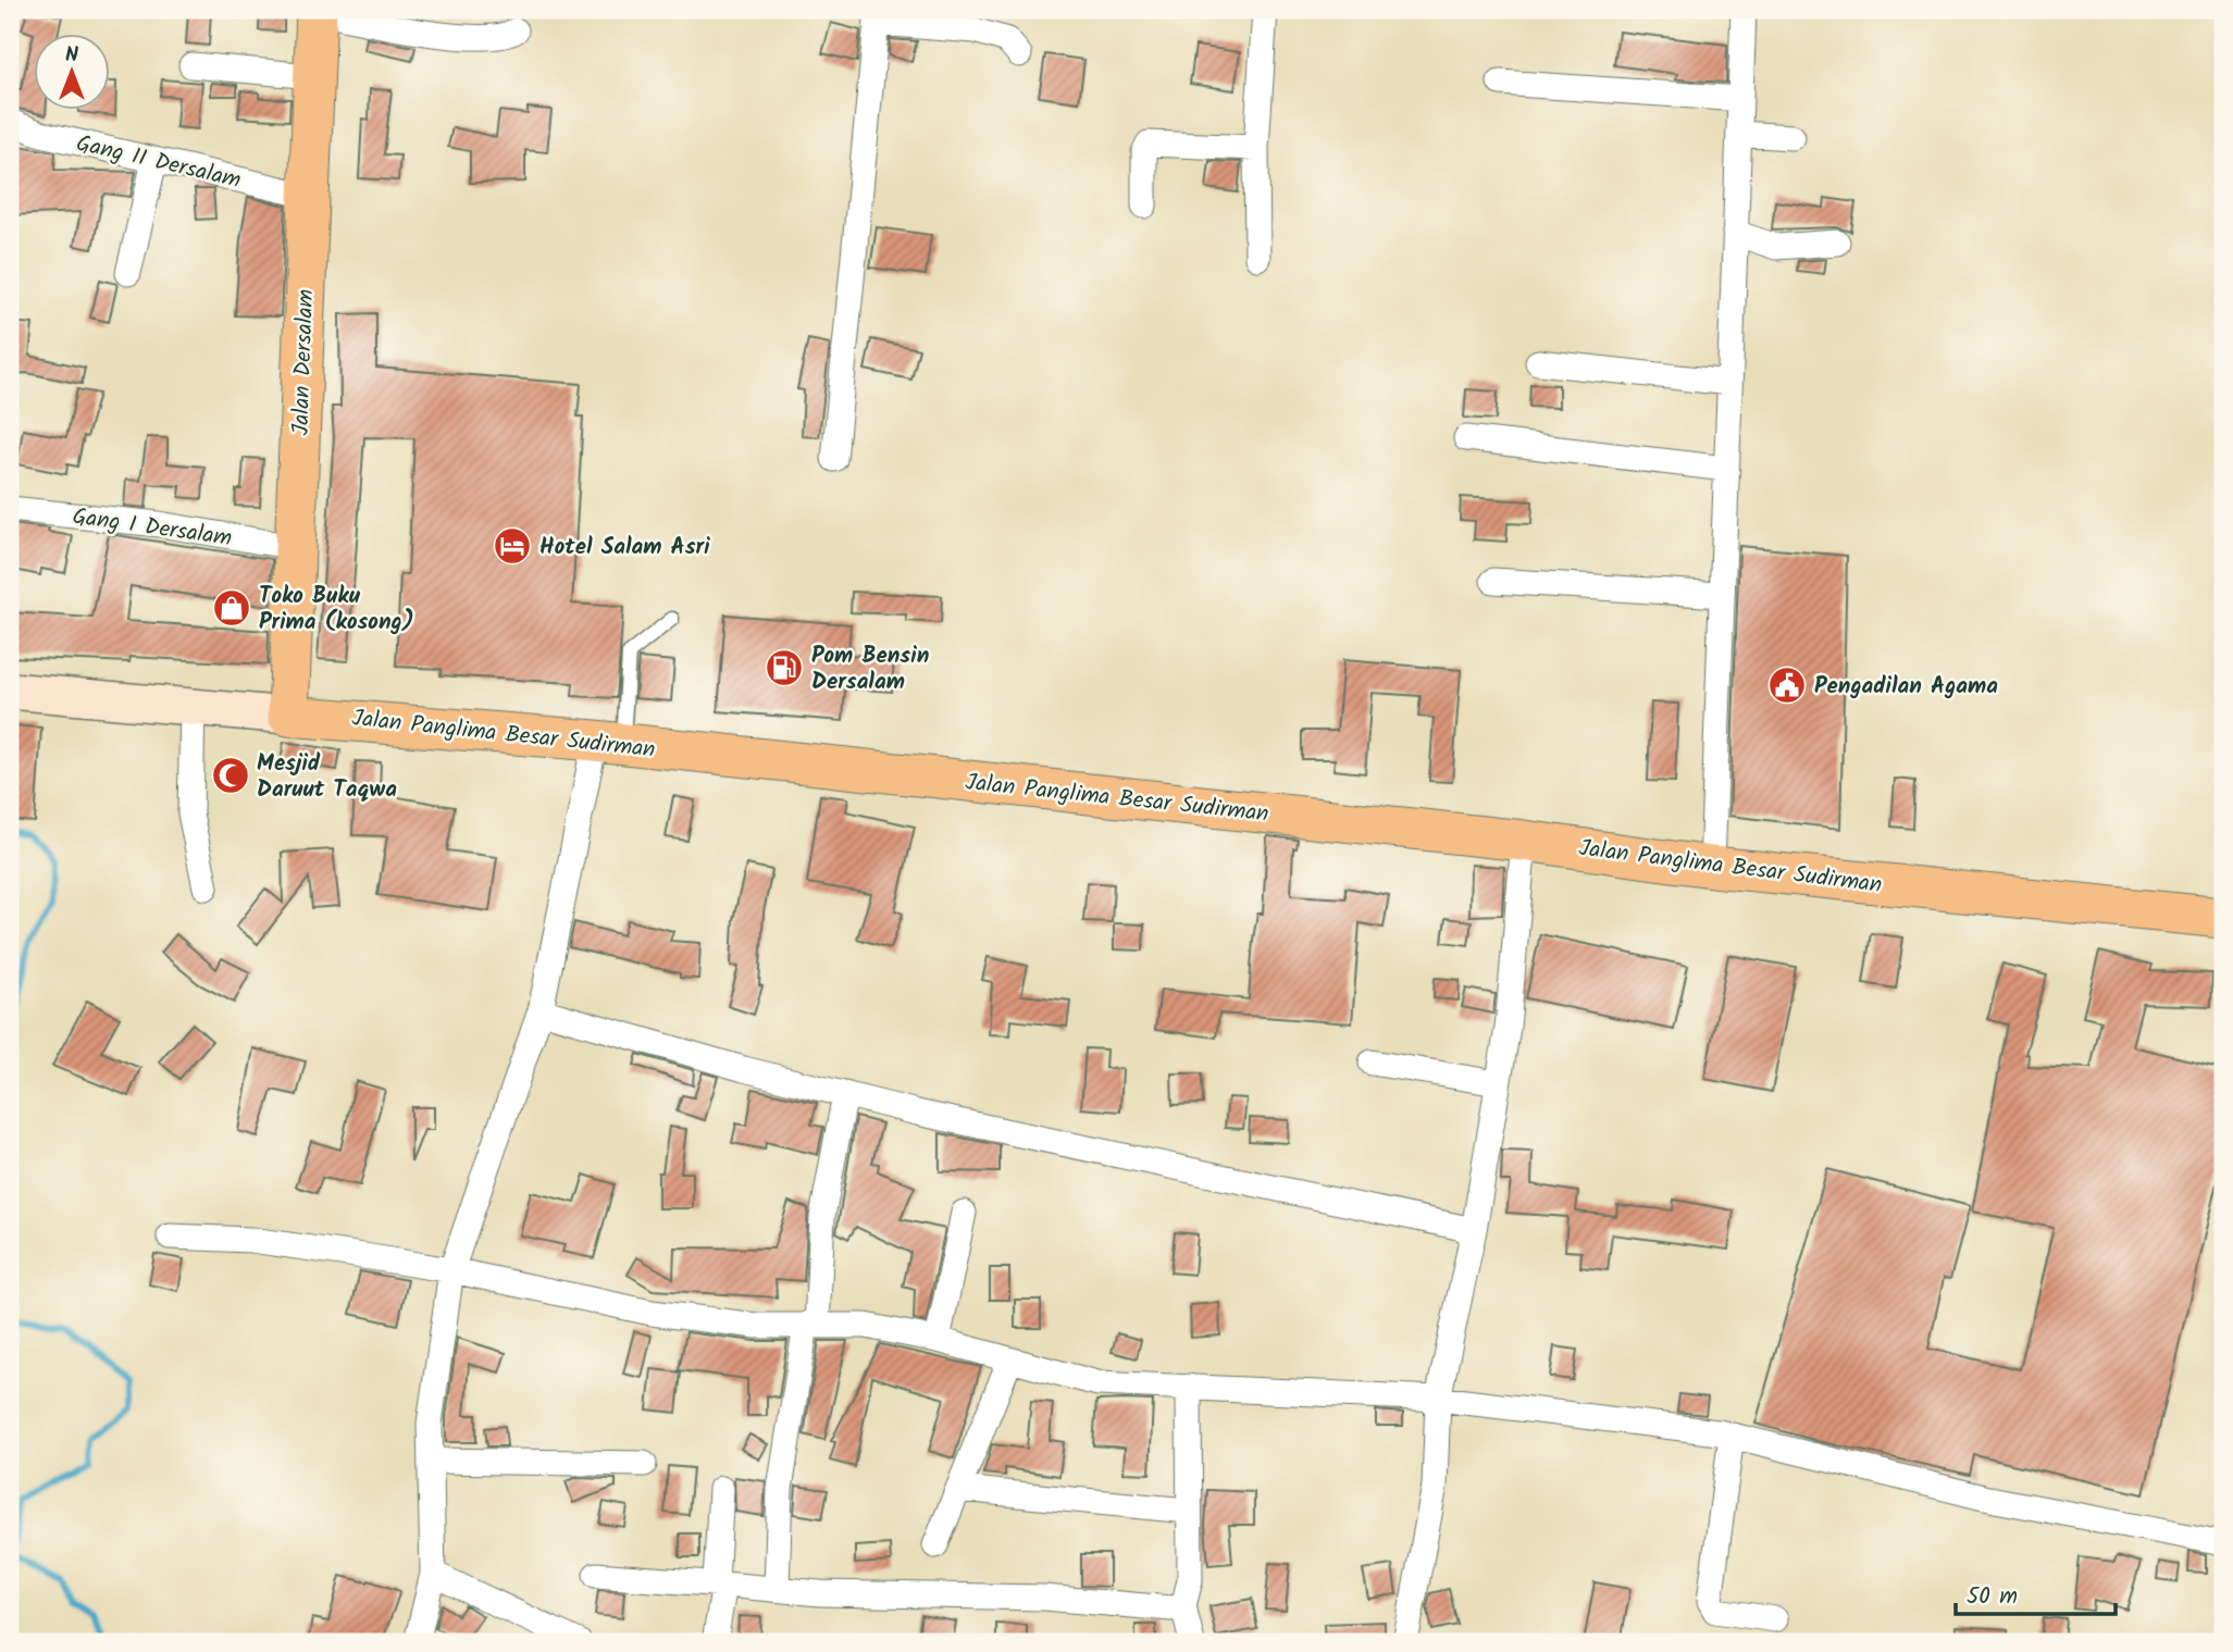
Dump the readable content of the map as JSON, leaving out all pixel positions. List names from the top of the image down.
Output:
{
  "streets": {
    "main road": ["Jalan Dersalam", "Jalan Panglima Besar Sudirman"],
    "street": ["Gang II Dersalam", "Gang I Dersalam"]
  },
  "crossings": [
    ["Gang II Dersalam", "Jalan Dersalam"],
    ["Jalan Dersalam", "Gang I Dersalam"],
    ["Jalan Dersalam", "Jalan Panglima Besar Sudirman"]
  ],
  "places": {
    "hotel": ["Hotel Salam Asri"],
    "shop": ["Toko Buku Prima (kosong)"],
    "fuel station": ["Pom Bensin Dersalam"],
    "public building": ["Pengadilan Agama"],
    "mosque": ["Mesjid Daruut Taqwa"]
  },
  "scale_bar": "50 m",
  "north": "top"
}
